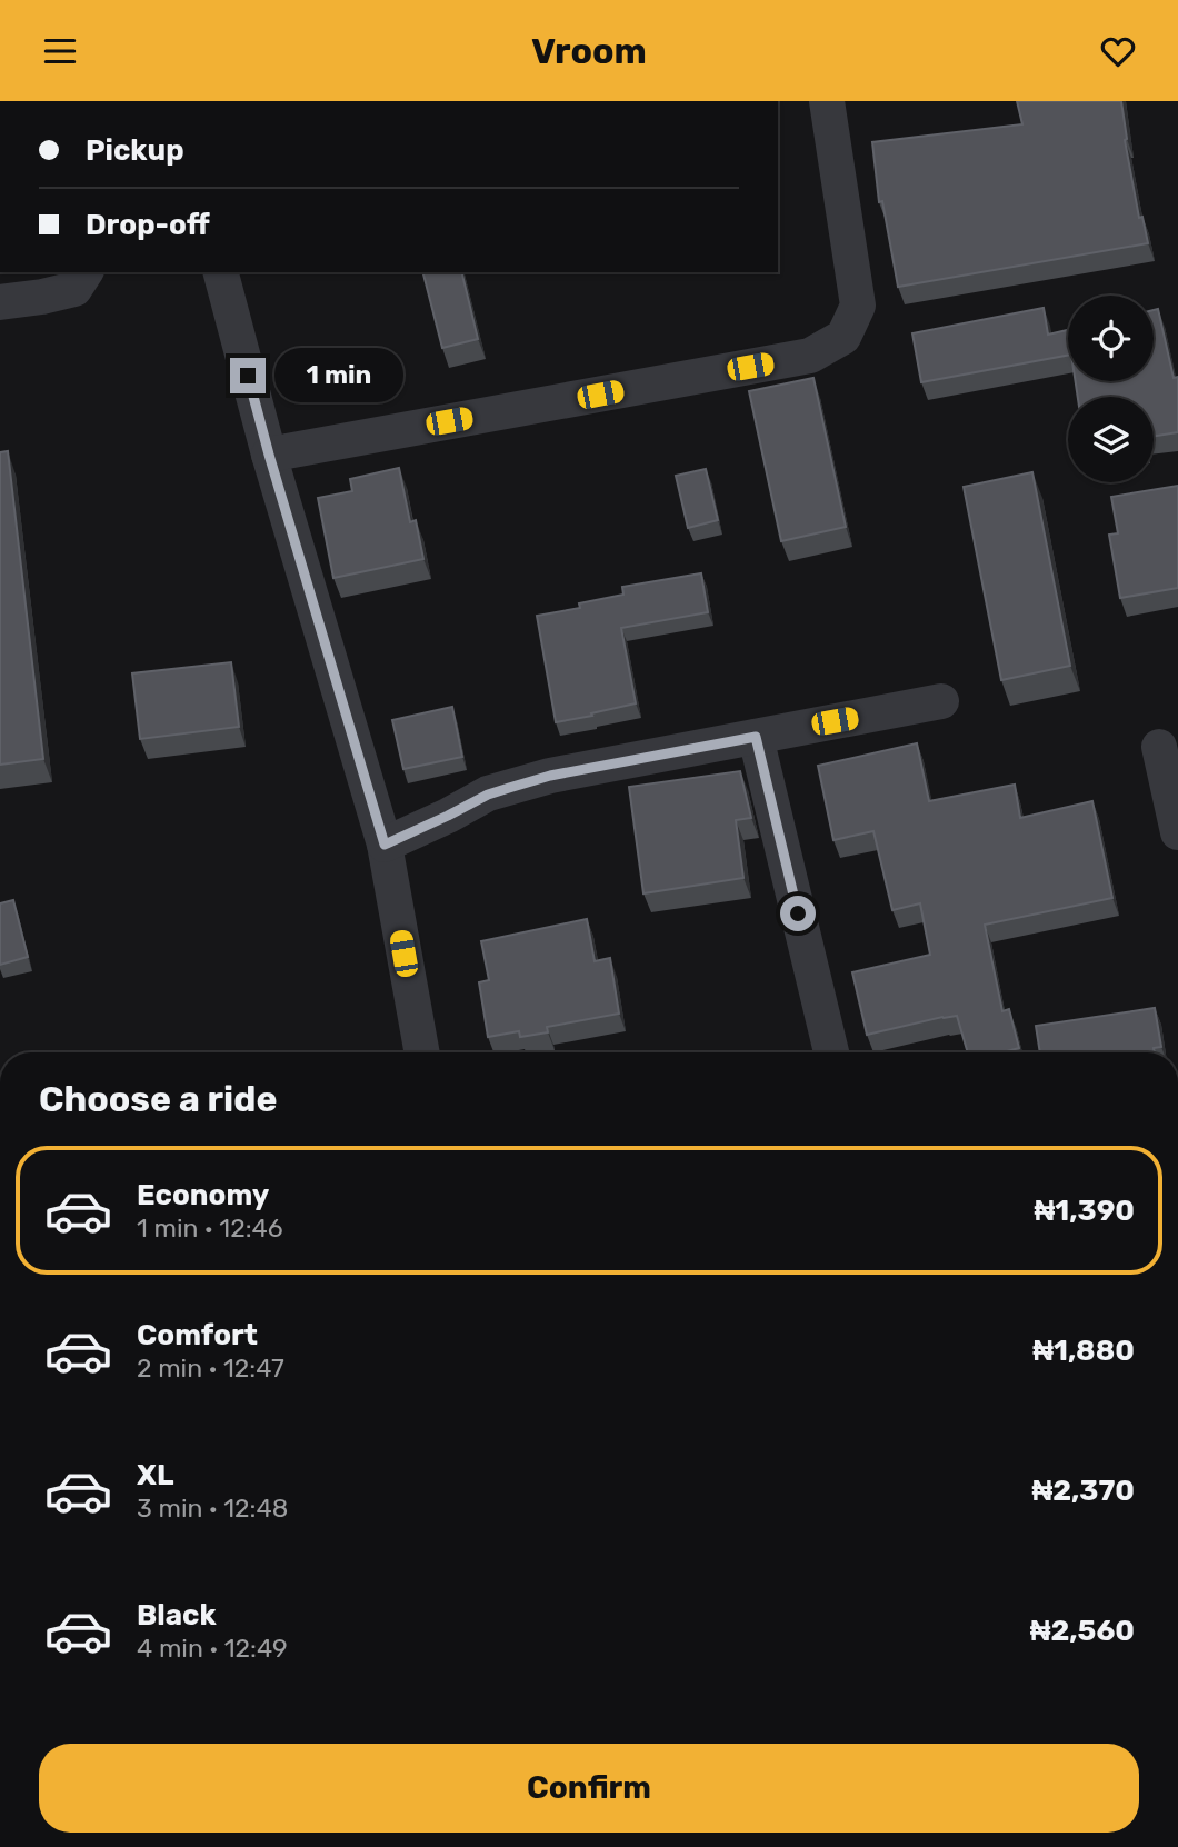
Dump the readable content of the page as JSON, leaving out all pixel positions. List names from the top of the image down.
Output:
{
  "page": {
    "header": "Vroom",
    "banner": ["Pickup", "Drop-off"],
    "bubble": "1 min",
    "heading": "Choose a ride",
    "list": [
      {
        "name": "Economy",
        "note": "1 min · 12:46",
        "value": "₦1,390"
      },
      {
        "name": "Comfort",
        "note": "2 min · 12:47",
        "value": "₦1,880"
      },
      {
        "name": "XL",
        "note": "3 min · 12:48",
        "value": "₦2,370"
      },
      {
        "name": "Black",
        "note": "4 min · 12:49",
        "value": "₦2,560"
      }
    ],
    "buttons": "Confirm"
  }
}
